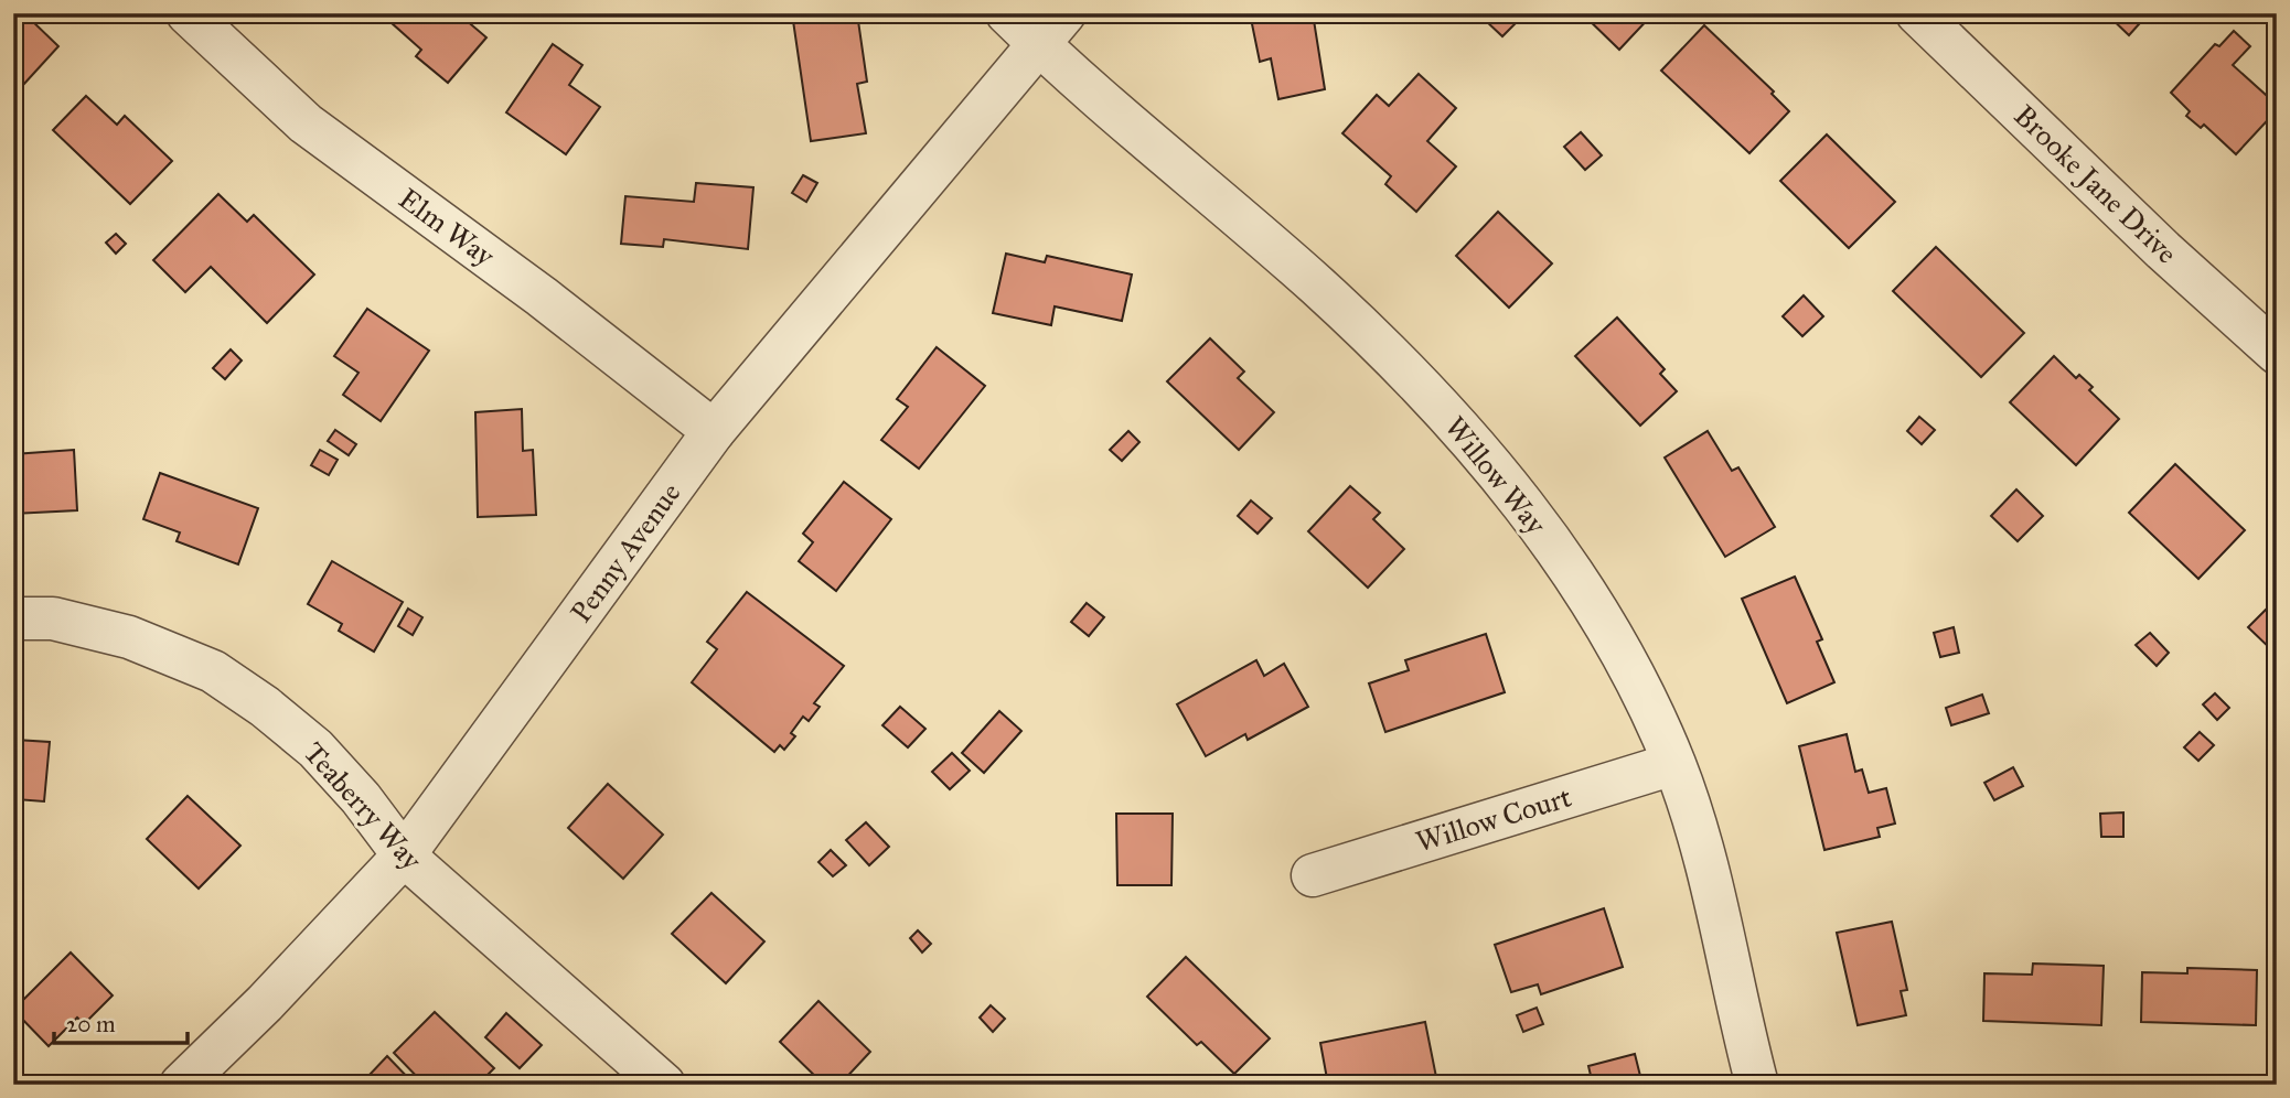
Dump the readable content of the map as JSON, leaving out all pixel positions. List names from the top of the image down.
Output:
{
  "streets": {
    "street": [
      "Brooke Jane Drive",
      "Elm Way",
      "Willow Way",
      "Penny Avenue",
      "Teaberry Way",
      "Willow Court"
    ]
  },
  "crossings": [
    ["Elm Way", "Penny Avenue"],
    ["Willow Way", "Penny Avenue"],
    ["Willow Way", "Willow Court"],
    ["Penny Avenue", "Teaberry Way"]
  ],
  "scale_bar": "20 m"
}
